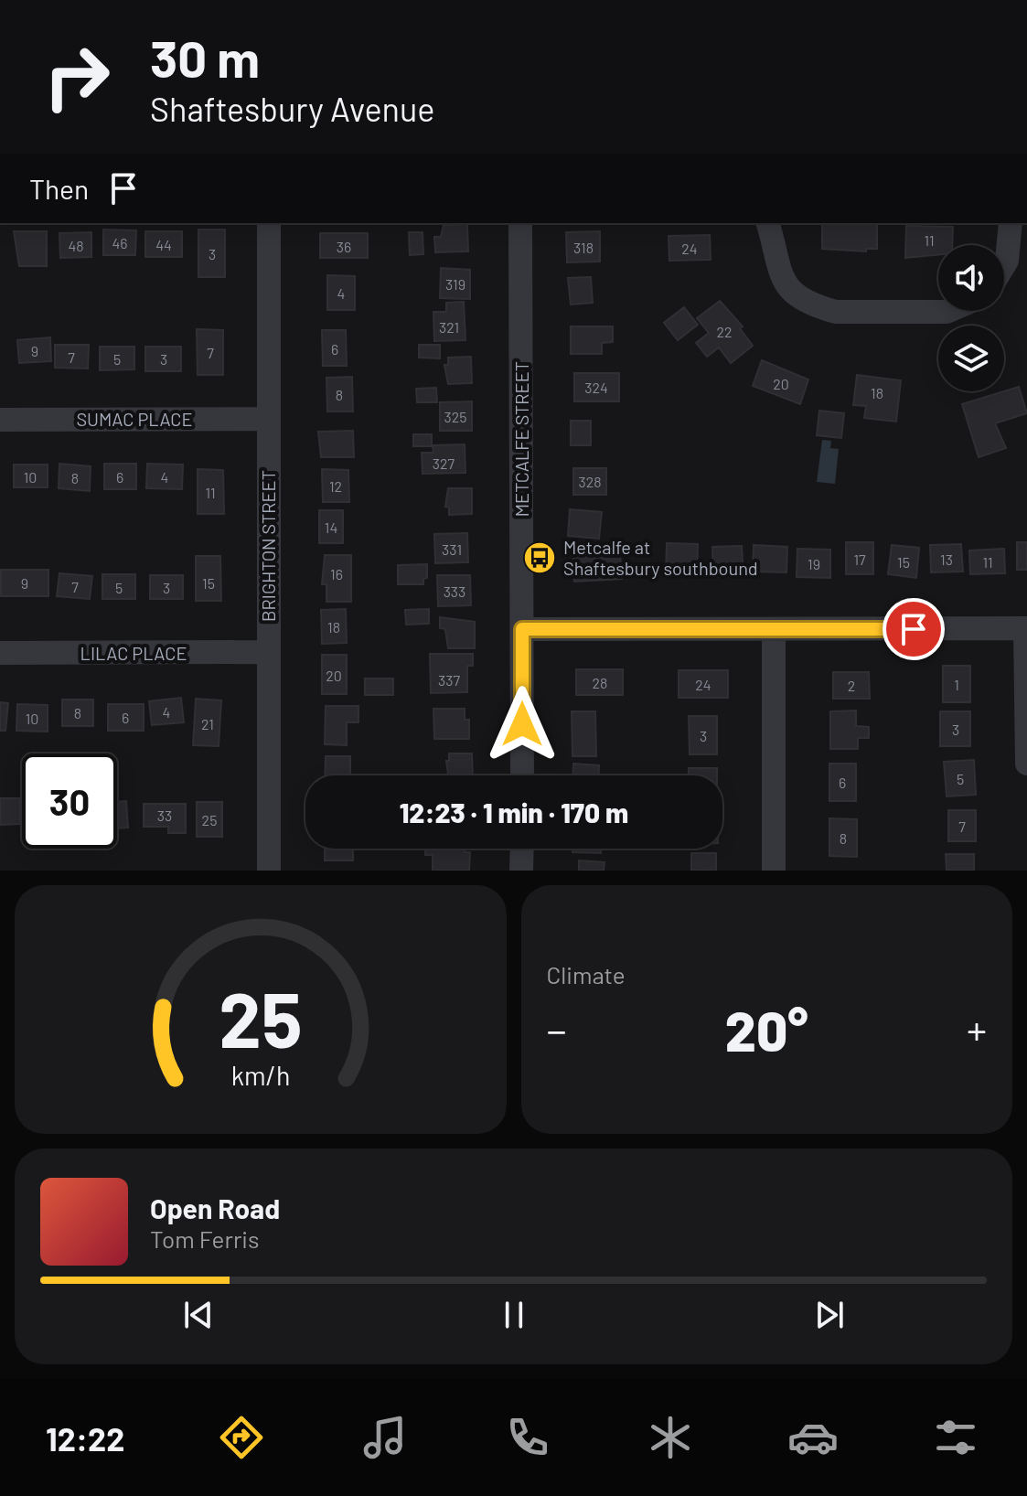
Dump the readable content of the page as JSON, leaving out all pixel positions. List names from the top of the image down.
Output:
{
  "streets": {
    "street": [
      "SUMAC PLACE",
      "METCALFE STREET",
      "BRIGHTON STREET",
      "LILAC PLACE"
    ]
  },
  "crossings": [
    ["SUMAC PLACE", "BRIGHTON STREET"],
    ["BRIGHTON STREET", "LILAC PLACE"]
  ],
  "places": {
    "bus stop": ["Metcalfe at Shaftesbury southbound"]
  },
  "house_numbers": [
    "11",
    "46",
    "44",
    "48",
    "36",
    "318",
    "24",
    "3",
    "319",
    "4",
    "321",
    "22",
    "6",
    "9",
    "7",
    "7",
    "5",
    "3",
    "20",
    "324",
    "18",
    "8",
    "325",
    "327",
    "10",
    "6",
    "4",
    "8",
    "328",
    "12",
    "11",
    "14",
    "331",
    "17",
    "13",
    "15",
    "11",
    "19",
    "16",
    "9",
    "15",
    "7",
    "5",
    "3",
    "333",
    "18",
    "20",
    "337",
    "28",
    "24",
    "1",
    "2",
    "4",
    "8",
    "6",
    "10",
    "21",
    "3",
    "3",
    "5",
    "6",
    "33",
    "25",
    "7",
    "8"
  ],
  "page": {
    "turn": ["30 m", "Shaftesbury Avenue"],
    "then": "Then",
    "limit": "30",
    "trip": "12:23 · 1 min · 170 m",
    "tile": "Climate",
    "heat": ["−", "20°", "+"],
    "song": ["Open Road", "Tom Ferris"],
    "tabs": "12:22",
    "gauge": ["25", "km/h"]
  }
}
